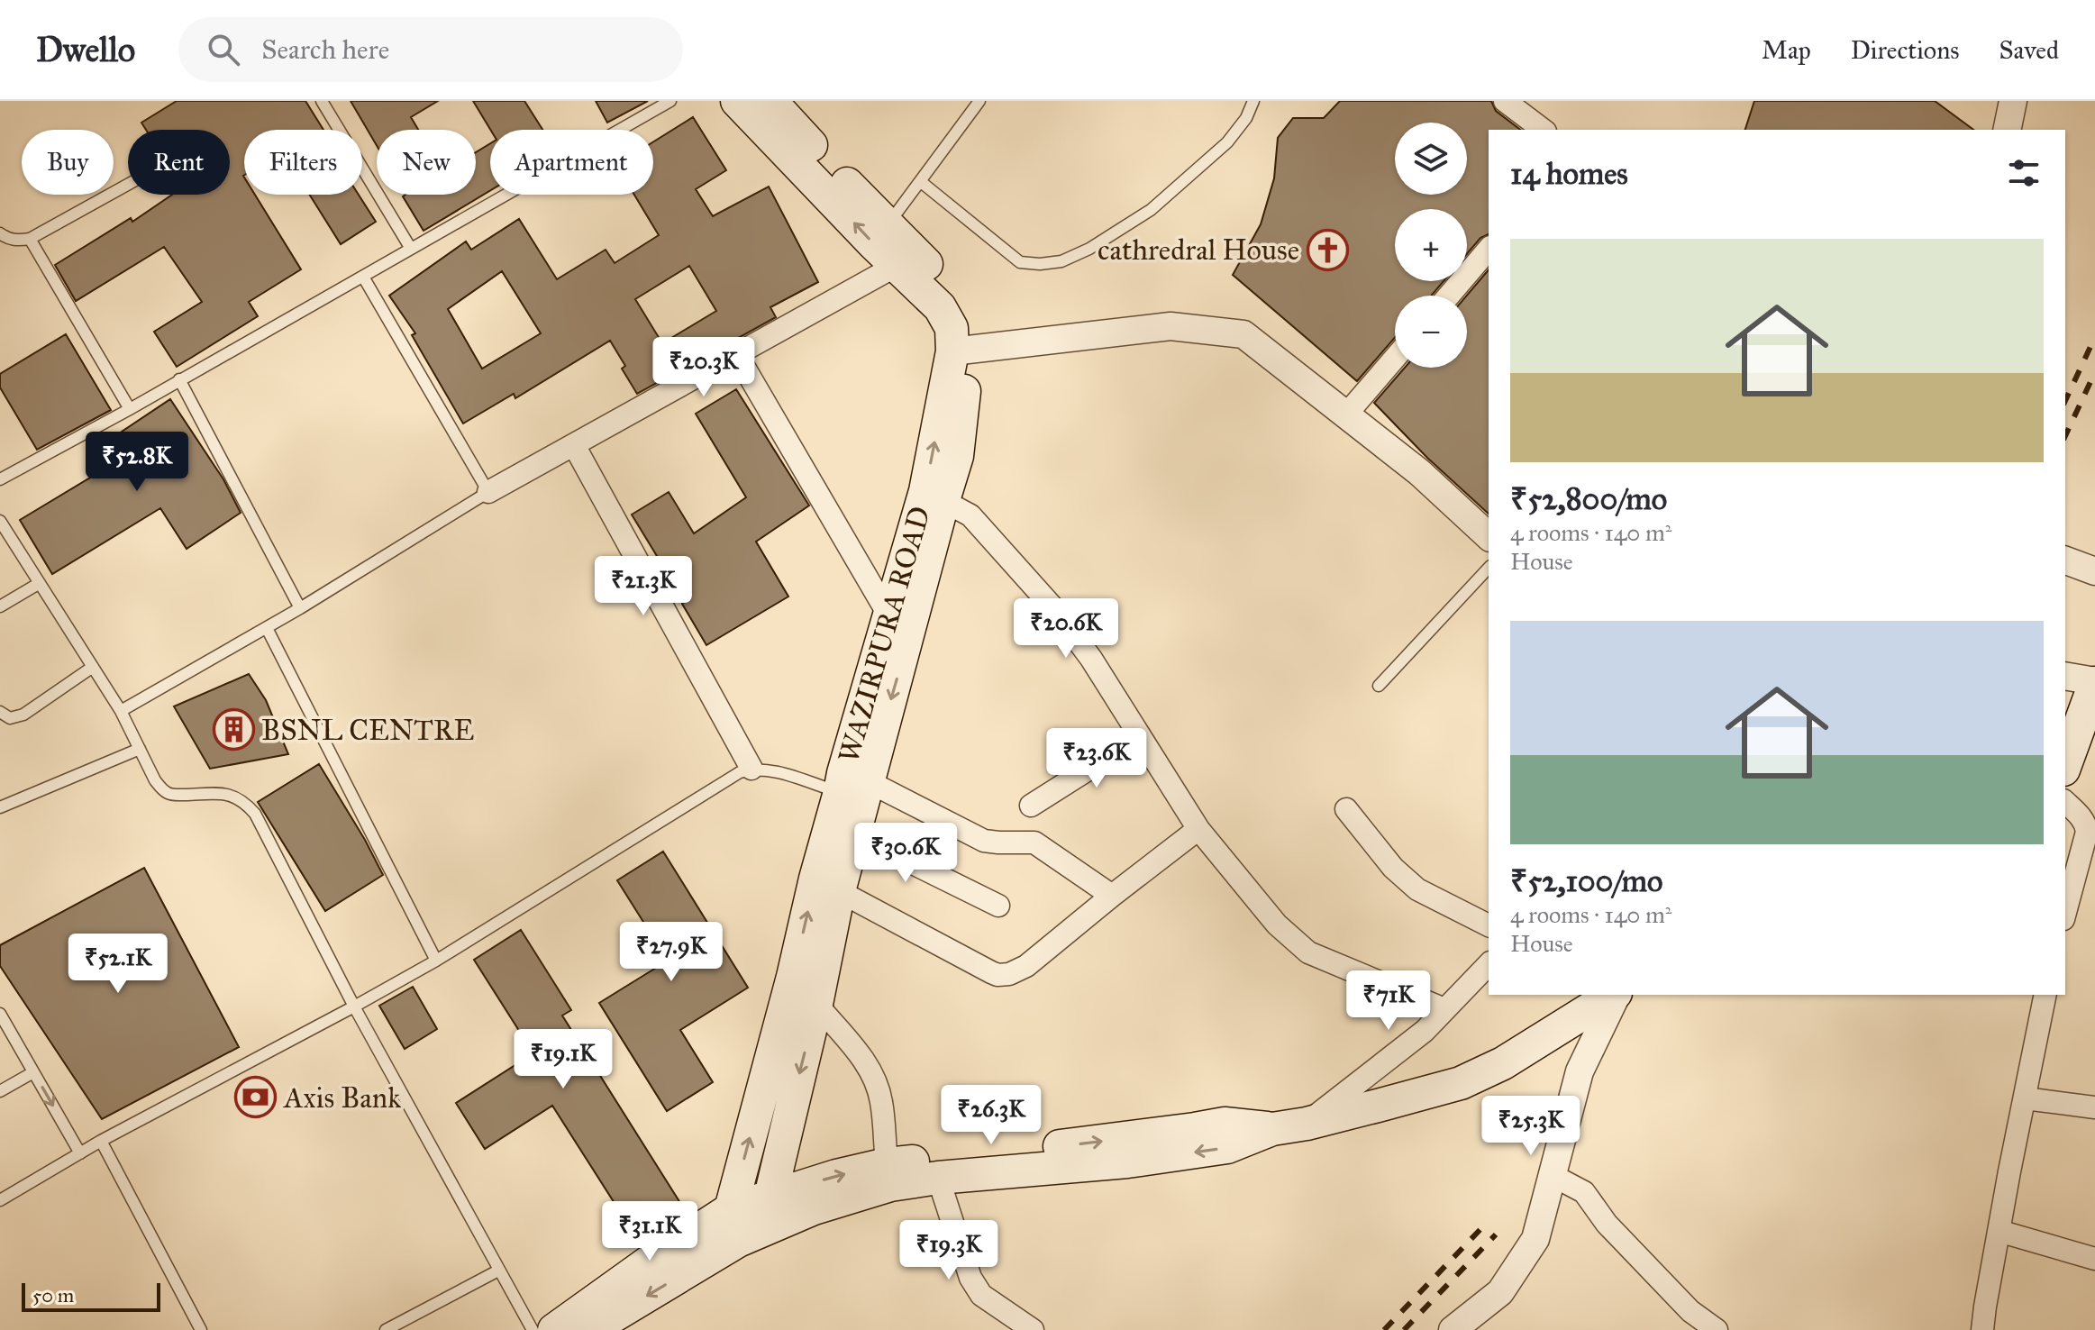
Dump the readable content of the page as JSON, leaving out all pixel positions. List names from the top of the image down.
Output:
{
  "streets": {
    "main road": ["WAZIRPURA ROAD"]
  },
  "places": {
    "church": ["cathredral House"],
    "building": ["BSNL CENTRE"],
    "bank": ["Axis Bank"]
  },
  "scale_bar": "50 m",
  "page": {
    "header": "Dwello",
    "search": "Search here",
    "nav": ["Map", "Directions", "Saved"],
    "map_buttons": ["+", "−"],
    "chip": [
      "Buy",
      "Rent",
      "Filters",
      "New",
      "Apartment"
    ],
    "heading": "14 homes",
    "list": [
      {
        "name": "₹52,800/mo",
        "note": "4 rooms · 140 m² · House"
      },
      {
        "name": "₹52,100/mo",
        "note": "4 rooms · 140 m² · House"
      }
    ],
    "price": [
      "₹20.3K",
      "₹52.8K",
      "₹21.3K",
      "₹20.6K",
      "₹23.6K",
      "₹30.6K",
      "₹27.9K",
      "₹52.1K",
      "₹71K",
      "₹19.1K",
      "₹26.3K",
      "₹25.3K",
      "₹31.1K",
      "₹19.3K"
    ],
    "scale": "50 m"
  }
}
